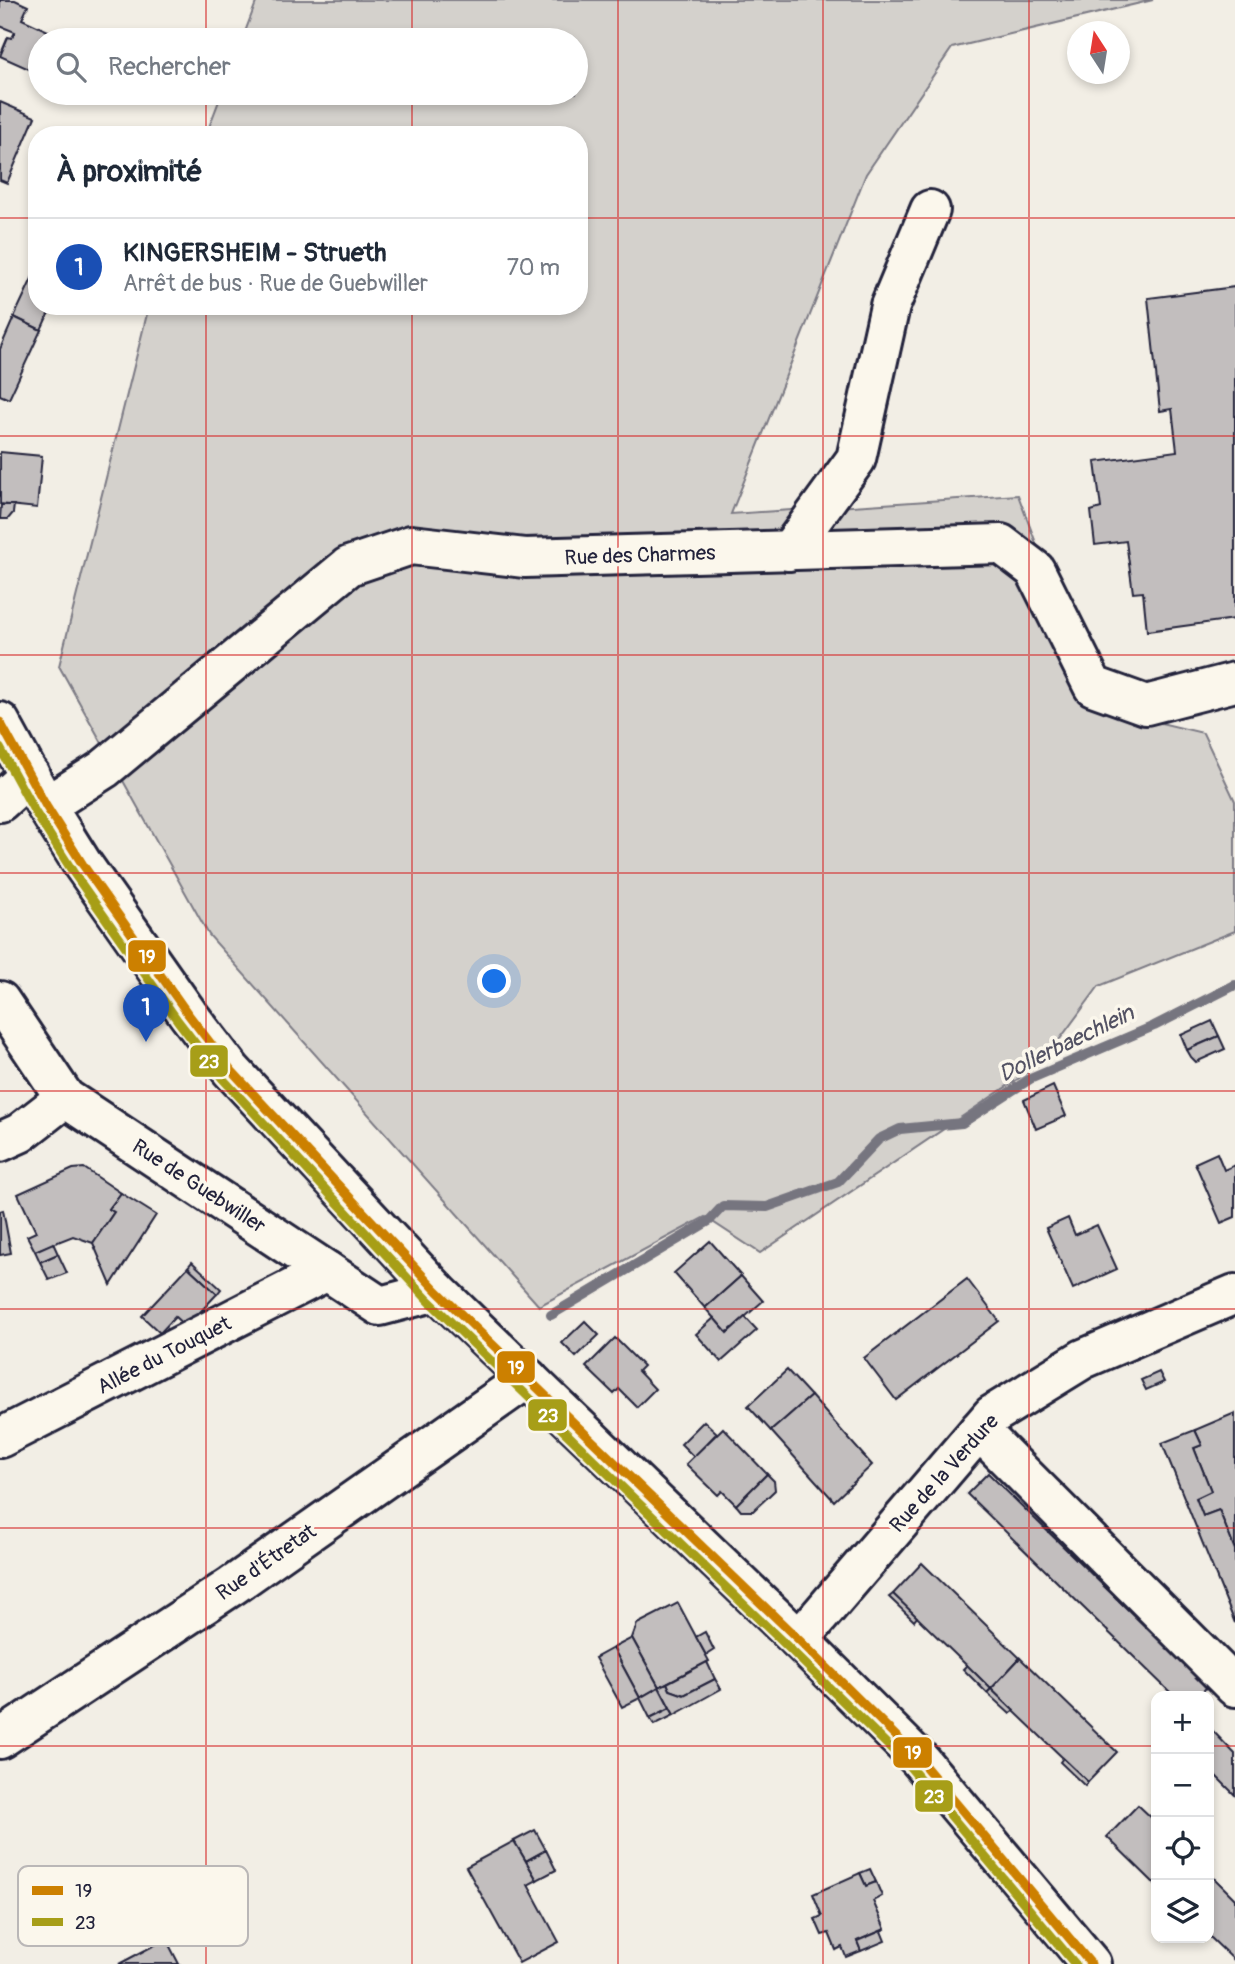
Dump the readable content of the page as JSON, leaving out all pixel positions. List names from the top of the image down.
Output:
{
  "streets": {
    "street": [
      "Rue des Charmes",
      "Rue de Guebwiller",
      "Allée du Touquet",
      "Rue de la Verdure",
      "Rue d'Étretat"
    ]
  },
  "crossings": [
    ["Rue de Guebwiller", "Allée du Touquet"]
  ],
  "water": ["Dollerbaechlein"],
  "lines": ["transit line 19", "transit line 23"],
  "legend": ["19", "23"],
  "north": "top",
  "page": {
    "search": "Rechercher",
    "heading": "À proximité",
    "list": [
      {
        "mark": "1",
        "name": "KINGERSHEIM - Strueth",
        "note": "Arrêt de bus · Rue de Guebwiller",
        "value": "70 m"
      }
    ],
    "pins": "1",
    "map_buttons": ["+", "−"]
  }
}
